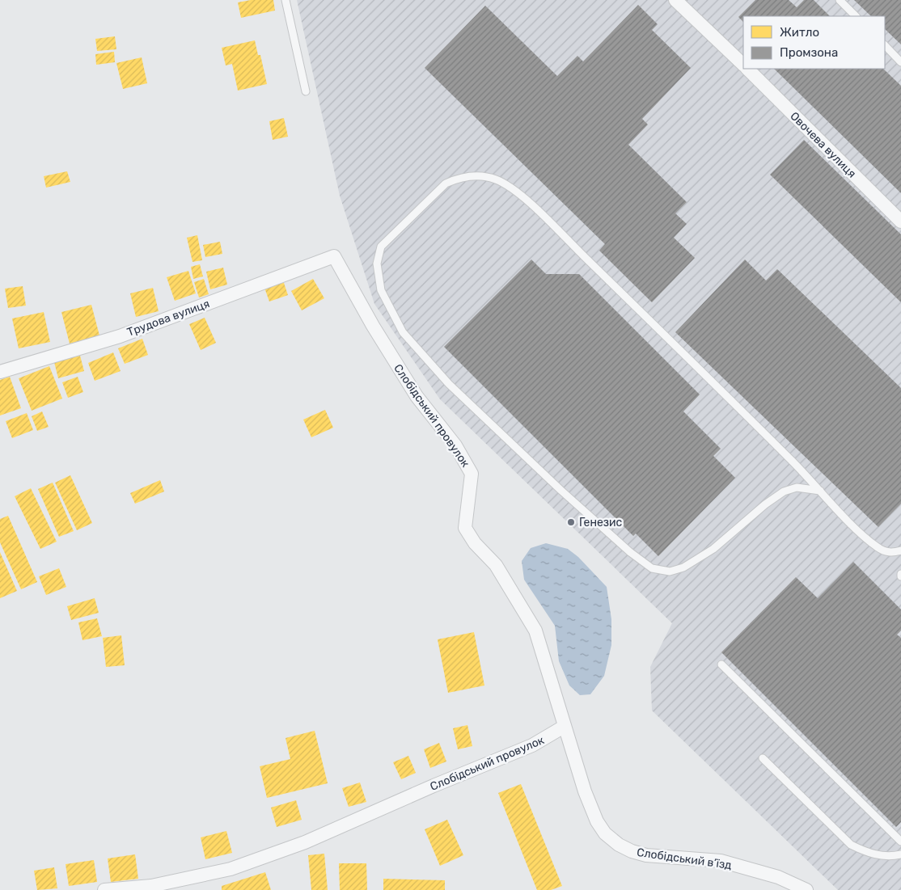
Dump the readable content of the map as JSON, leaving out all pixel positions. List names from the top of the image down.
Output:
{
  "streets": {
    "street": [
      "Овочева вулиця",
      "Трудова вулиця",
      "Слобідський провулок",
      "Слобідський в’їзд"
    ]
  },
  "crossings": [
    ["Трудова вулиця", "Слобідський провулок"],
    ["Слобідський провулок", "Слобідський в’їзд"]
  ],
  "places": ["Генезис"],
  "legend": ["Житло", "Промзона"]
}
